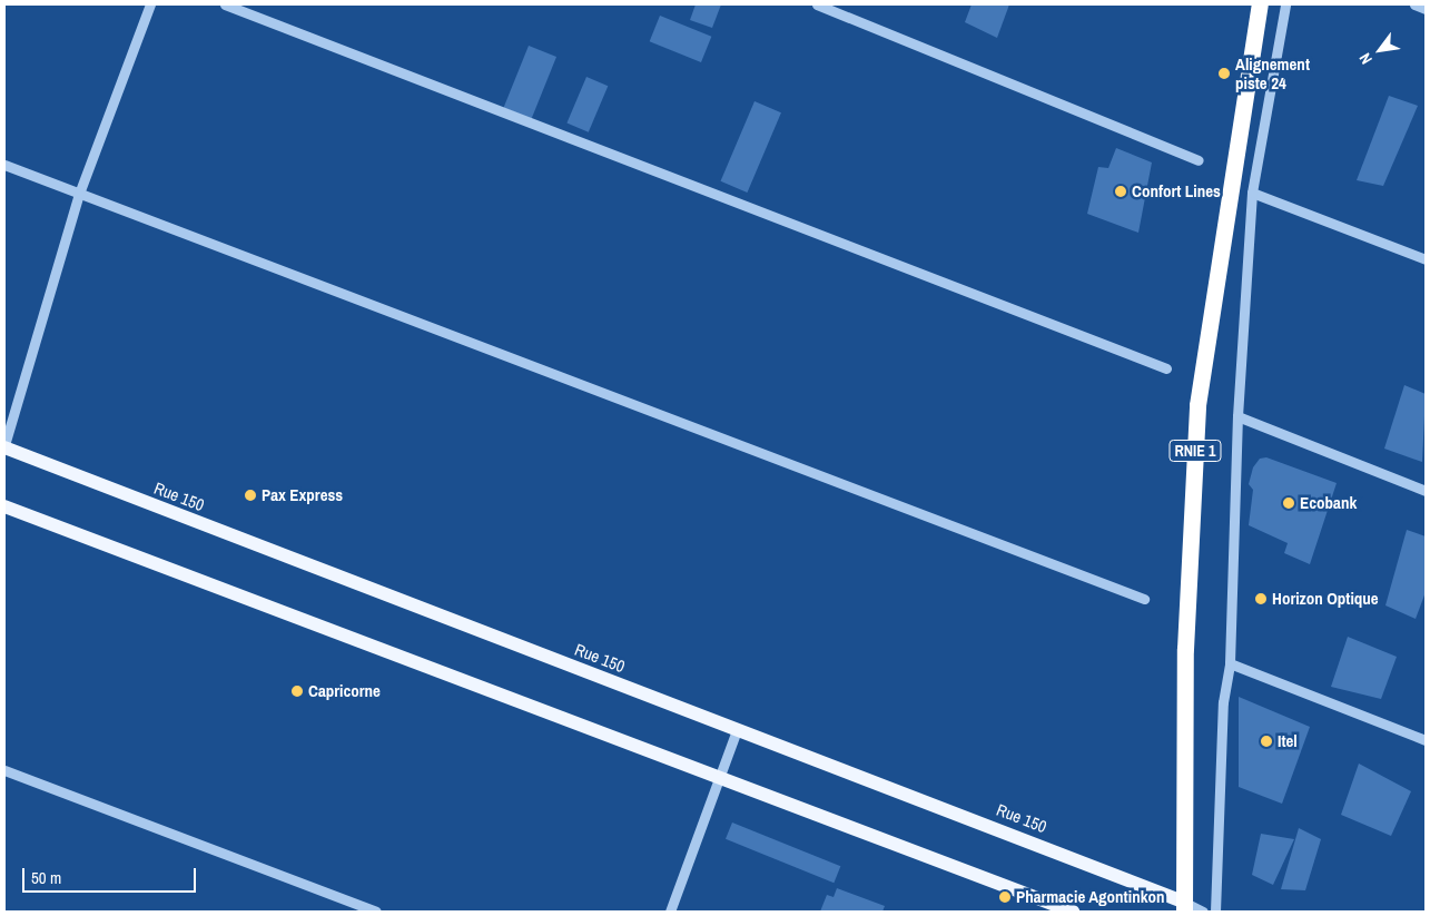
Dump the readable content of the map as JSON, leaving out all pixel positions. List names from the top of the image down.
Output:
{
  "streets": {
    "highway": ["RNIE 1"],
    "main road": ["Rue 150"]
  },
  "crossings": [
    ["RNIE 1", "Rue 150"]
  ],
  "places": [
    "Alignement piste 24",
    "Confort Lines",
    "Pax Express",
    "Ecobank",
    "Horizon Optique",
    "Capricorne",
    "Itel",
    "Pharmacie Agontinkon"
  ],
  "scale_bar": "50 m",
  "north": "bottom left"
}
